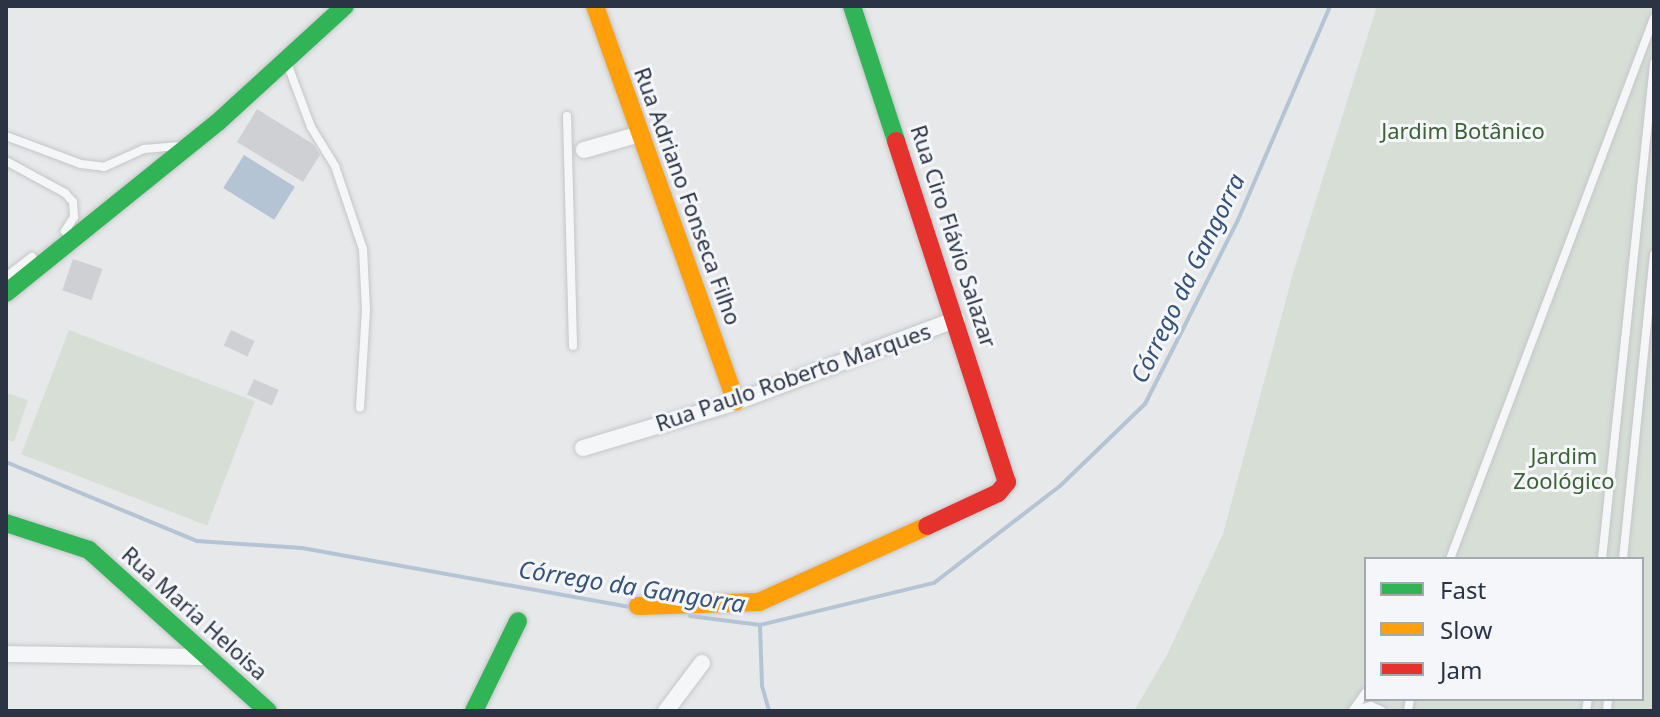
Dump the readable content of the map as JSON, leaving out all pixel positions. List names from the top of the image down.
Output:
{
  "streets": {
    "street": [
      "Rua Adriano Fonseca Filho",
      "Rua Ciro Flávio Salazar",
      "Rua Paulo Roberto Marques",
      "Rua Maria Heloisa"
    ]
  },
  "crossings": [
    ["Rua Adriano Fonseca Filho", "Rua Paulo Roberto Marques"],
    ["Rua Ciro Flávio Salazar", "Rua Paulo Roberto Marques"]
  ],
  "water": ["Córrego da Gangorra"],
  "parks": ["Jardim Botânico", "Jardim Zoológico"],
  "legend": ["Fast", "Slow", "Jam"]
}
